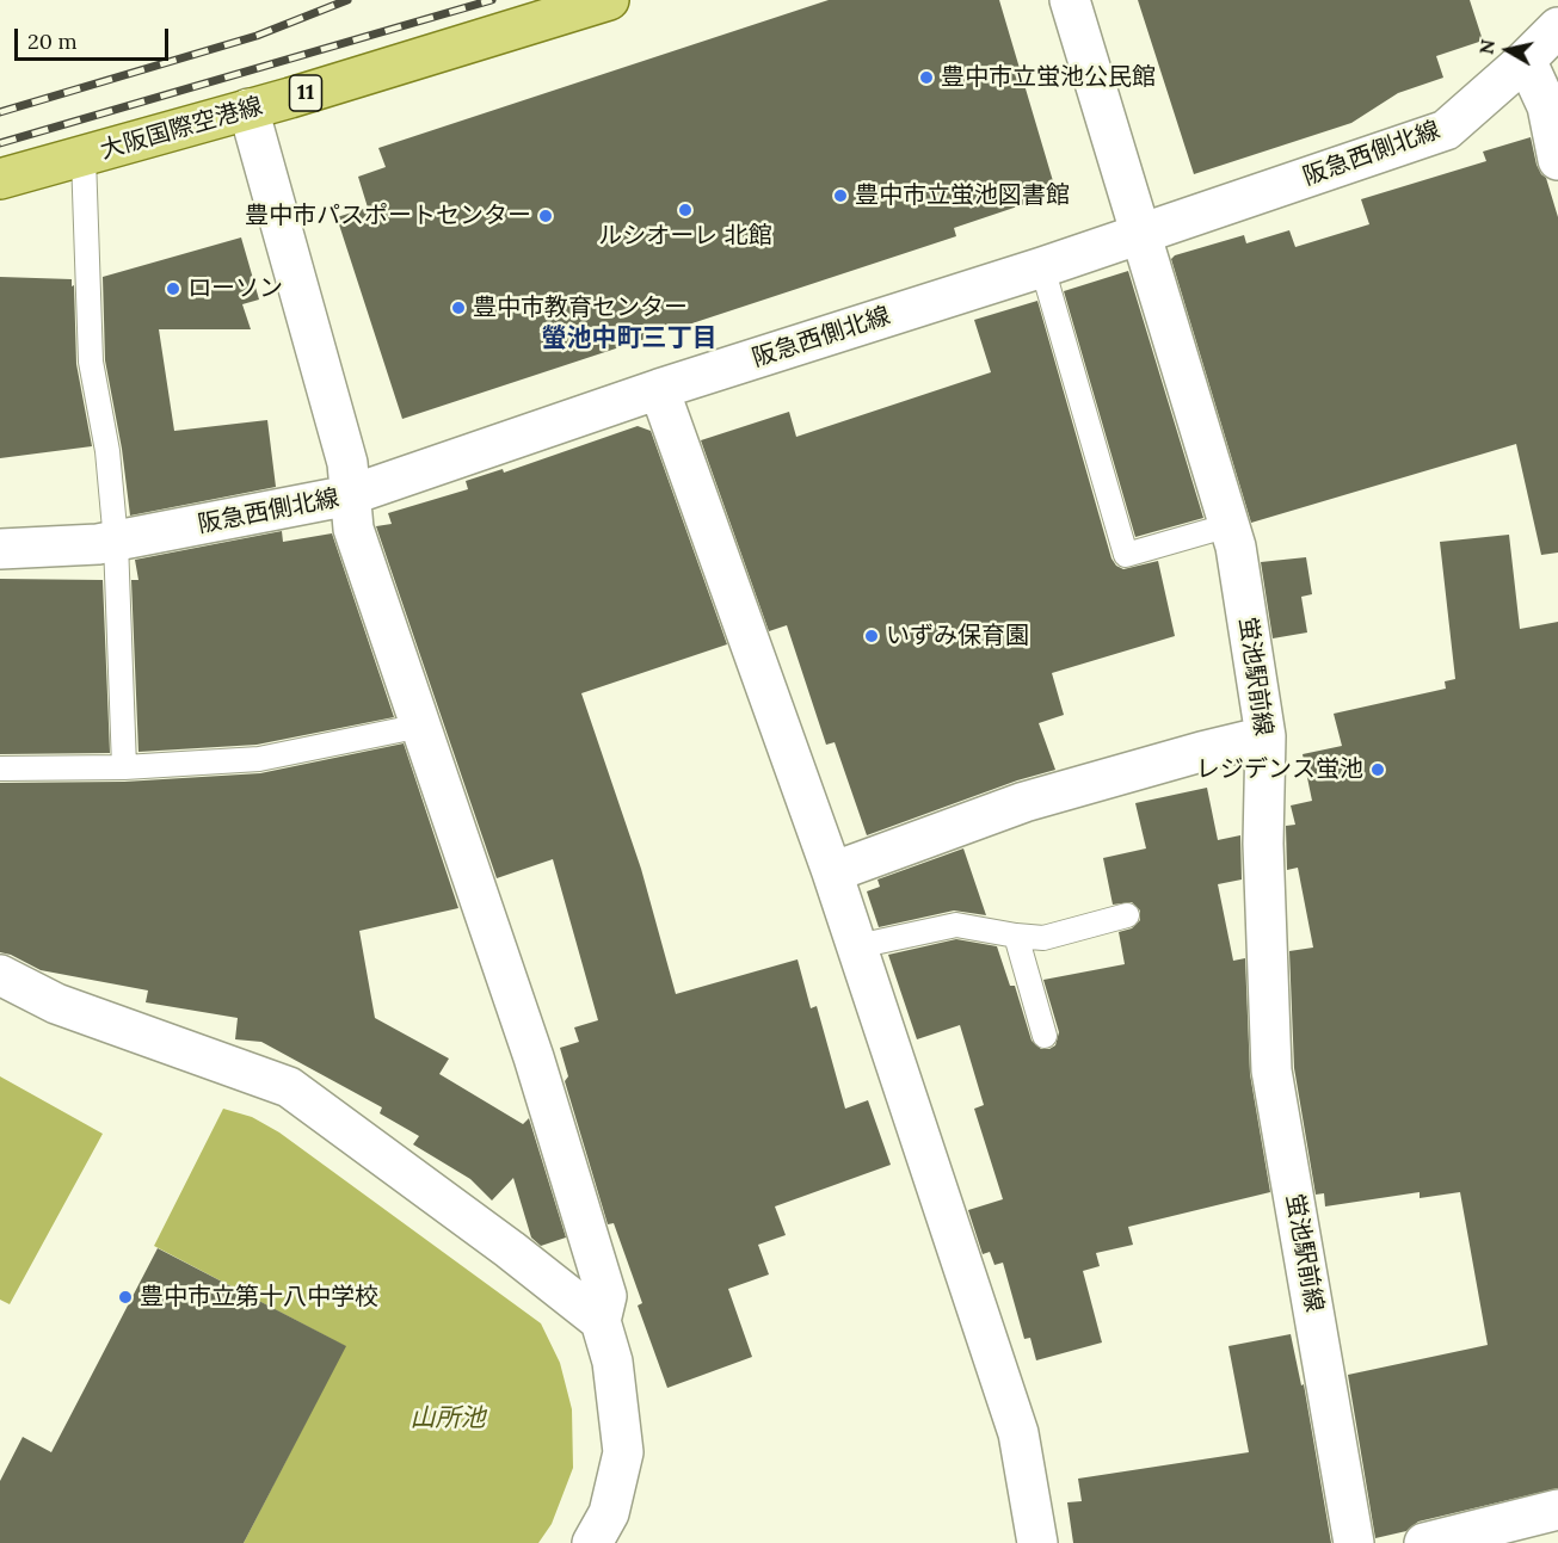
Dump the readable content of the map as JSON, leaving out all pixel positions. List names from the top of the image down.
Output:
{
  "streets": {
    "main road": ["11", "大阪国際空港線"],
    "street": ["阪急西側北線", "蛍池駅前線"]
  },
  "crossings": [
    ["阪急西側北線", "蛍池駅前線"]
  ],
  "districts": ["螢池中町三丁目"],
  "water": ["山所池"],
  "places": [
    "豊中市立蛍池公民館",
    "豊中市立蛍池図書館",
    "ルシオーレ 北館",
    "豊中市パスポートセンター",
    "ローソン",
    "豊中市教育センター",
    "いずみ保育園",
    "レジデンス蛍池",
    "豊中市立第十八中学校"
  ],
  "scale_bar": "20 m",
  "north": "left"
}
